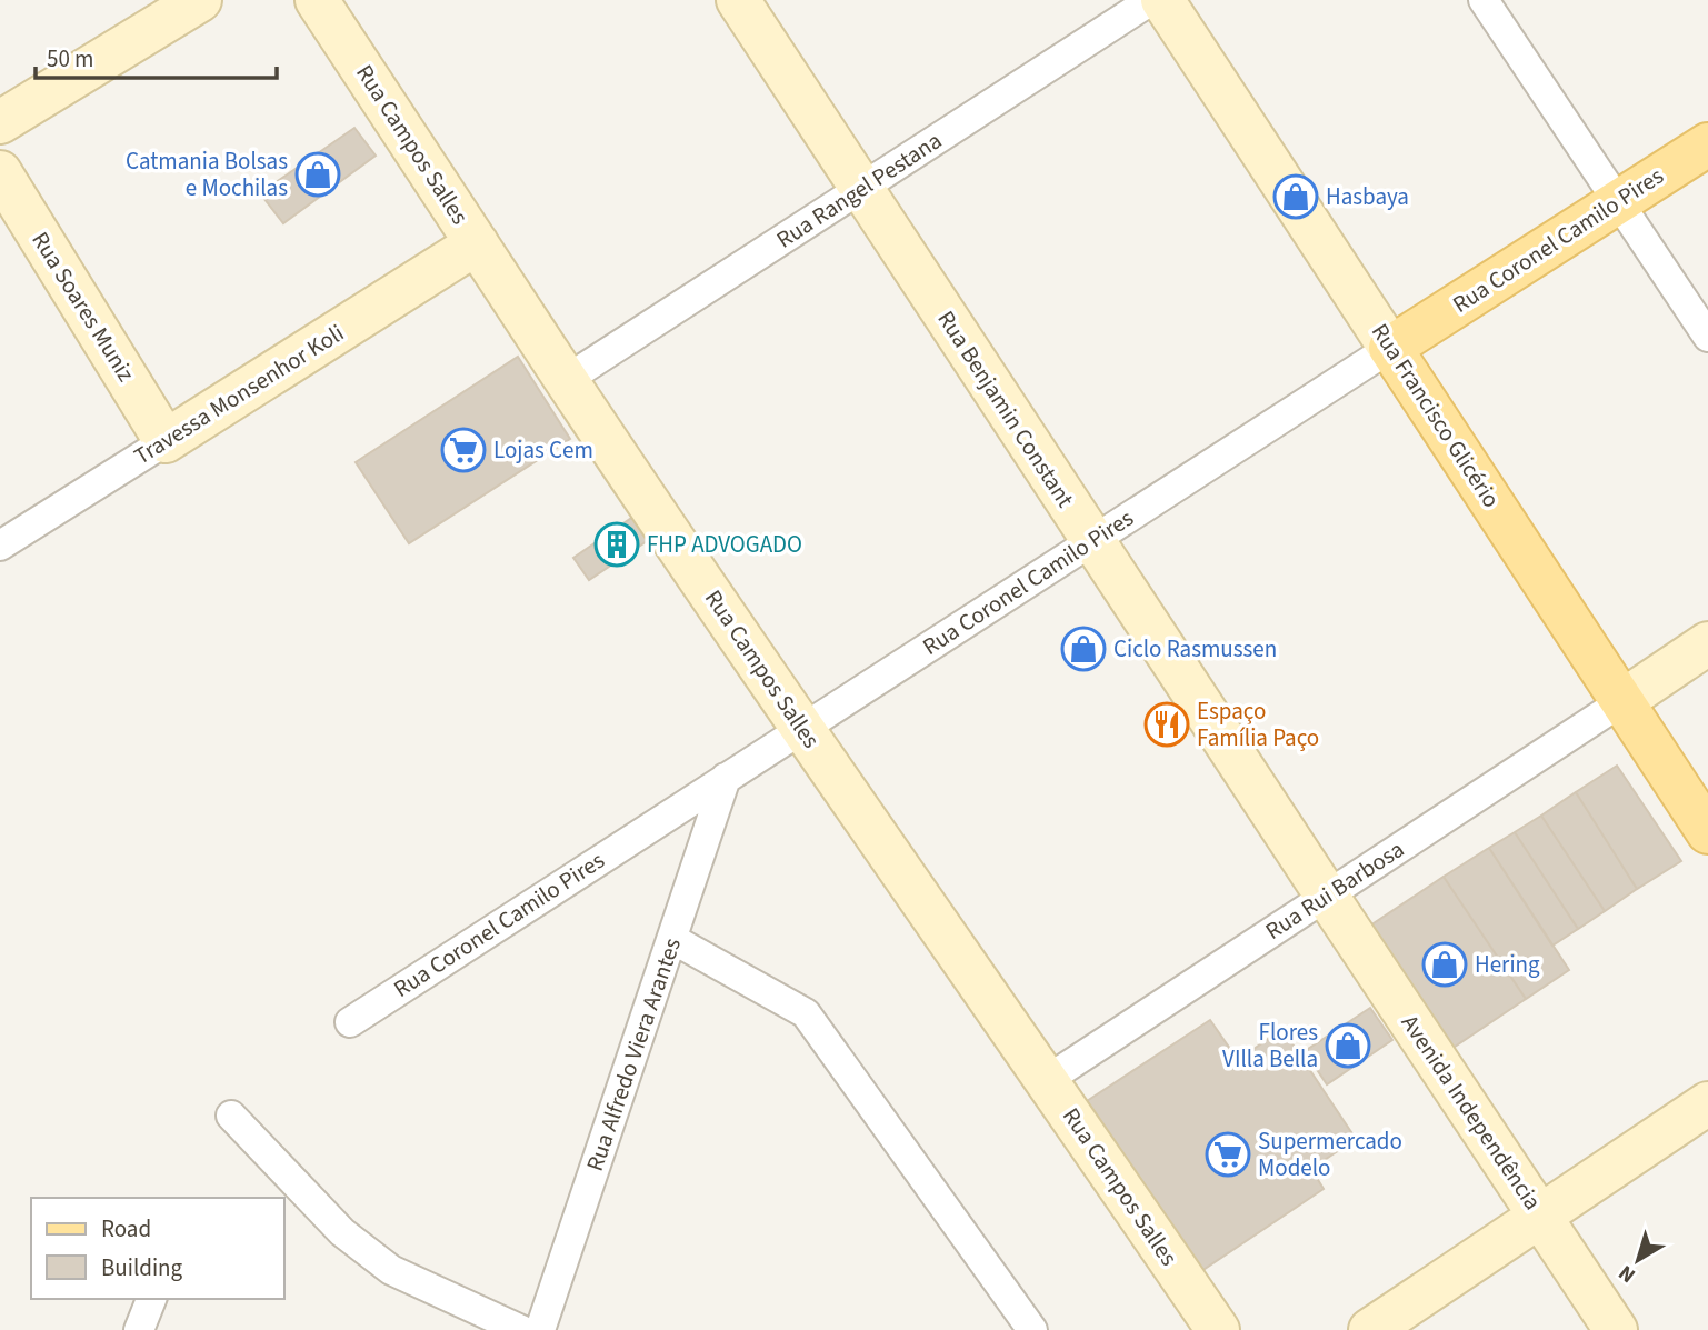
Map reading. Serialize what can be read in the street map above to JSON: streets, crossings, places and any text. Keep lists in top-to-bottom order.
{
  "streets": {
    "main road": [
      "Rua Campos Salles",
      "Rua Coronel Camilo Pires",
      "Rua Soares Muniz",
      "Travessa Monsenhor Koli",
      "Rua Benjamin Constant",
      "Rua Francisco Glicério",
      "Avenida Independência"
    ],
    "street": ["Rua Rangel Pestana", "Rua Rui Barbosa", "Rua Alfredo Viera Arantes"]
  },
  "crossings": [
    ["Rua Campos Salles", "Rua Rangel Pestana"],
    ["Rua Campos Salles", "Rua Coronel Camilo Pires"],
    ["Rua Campos Salles", "Travessa Monsenhor Koli"],
    ["Rua Campos Salles", "Rua Rui Barbosa"],
    ["Rua Rangel Pestana", "Rua Benjamin Constant"],
    ["Rua Coronel Camilo Pires", "Rua Benjamin Constant"],
    ["Rua Coronel Camilo Pires", "Rua Francisco Glicério"],
    ["Rua Coronel Camilo Pires", "Rua Alfredo Viera Arantes"],
    ["Rua Soares Muniz", "Travessa Monsenhor Koli"],
    ["Rua Benjamin Constant", "Rua Rui Barbosa"],
    ["Rua Benjamin Constant", "Avenida Independência"],
    ["Rua Francisco Glicério", "Rua Rui Barbosa"],
    ["Rua Rui Barbosa", "Avenida Independência"]
  ],
  "places": {
    "shop": [
      "Catmania Bolsas e Mochilas",
      "Hasbaya",
      "Ciclo Rasmussen",
      "Hering",
      "Flores VIlla Bella"
    ],
    "supermarket": ["Lojas Cem", "Supermercado Modelo"],
    "building": ["FHP ADVOGADO"],
    "restaurant": ["Espaço Família Paço"]
  },
  "legend": ["Road", "Building"],
  "scale_bar": "50 m",
  "north": "bottom left"
}
